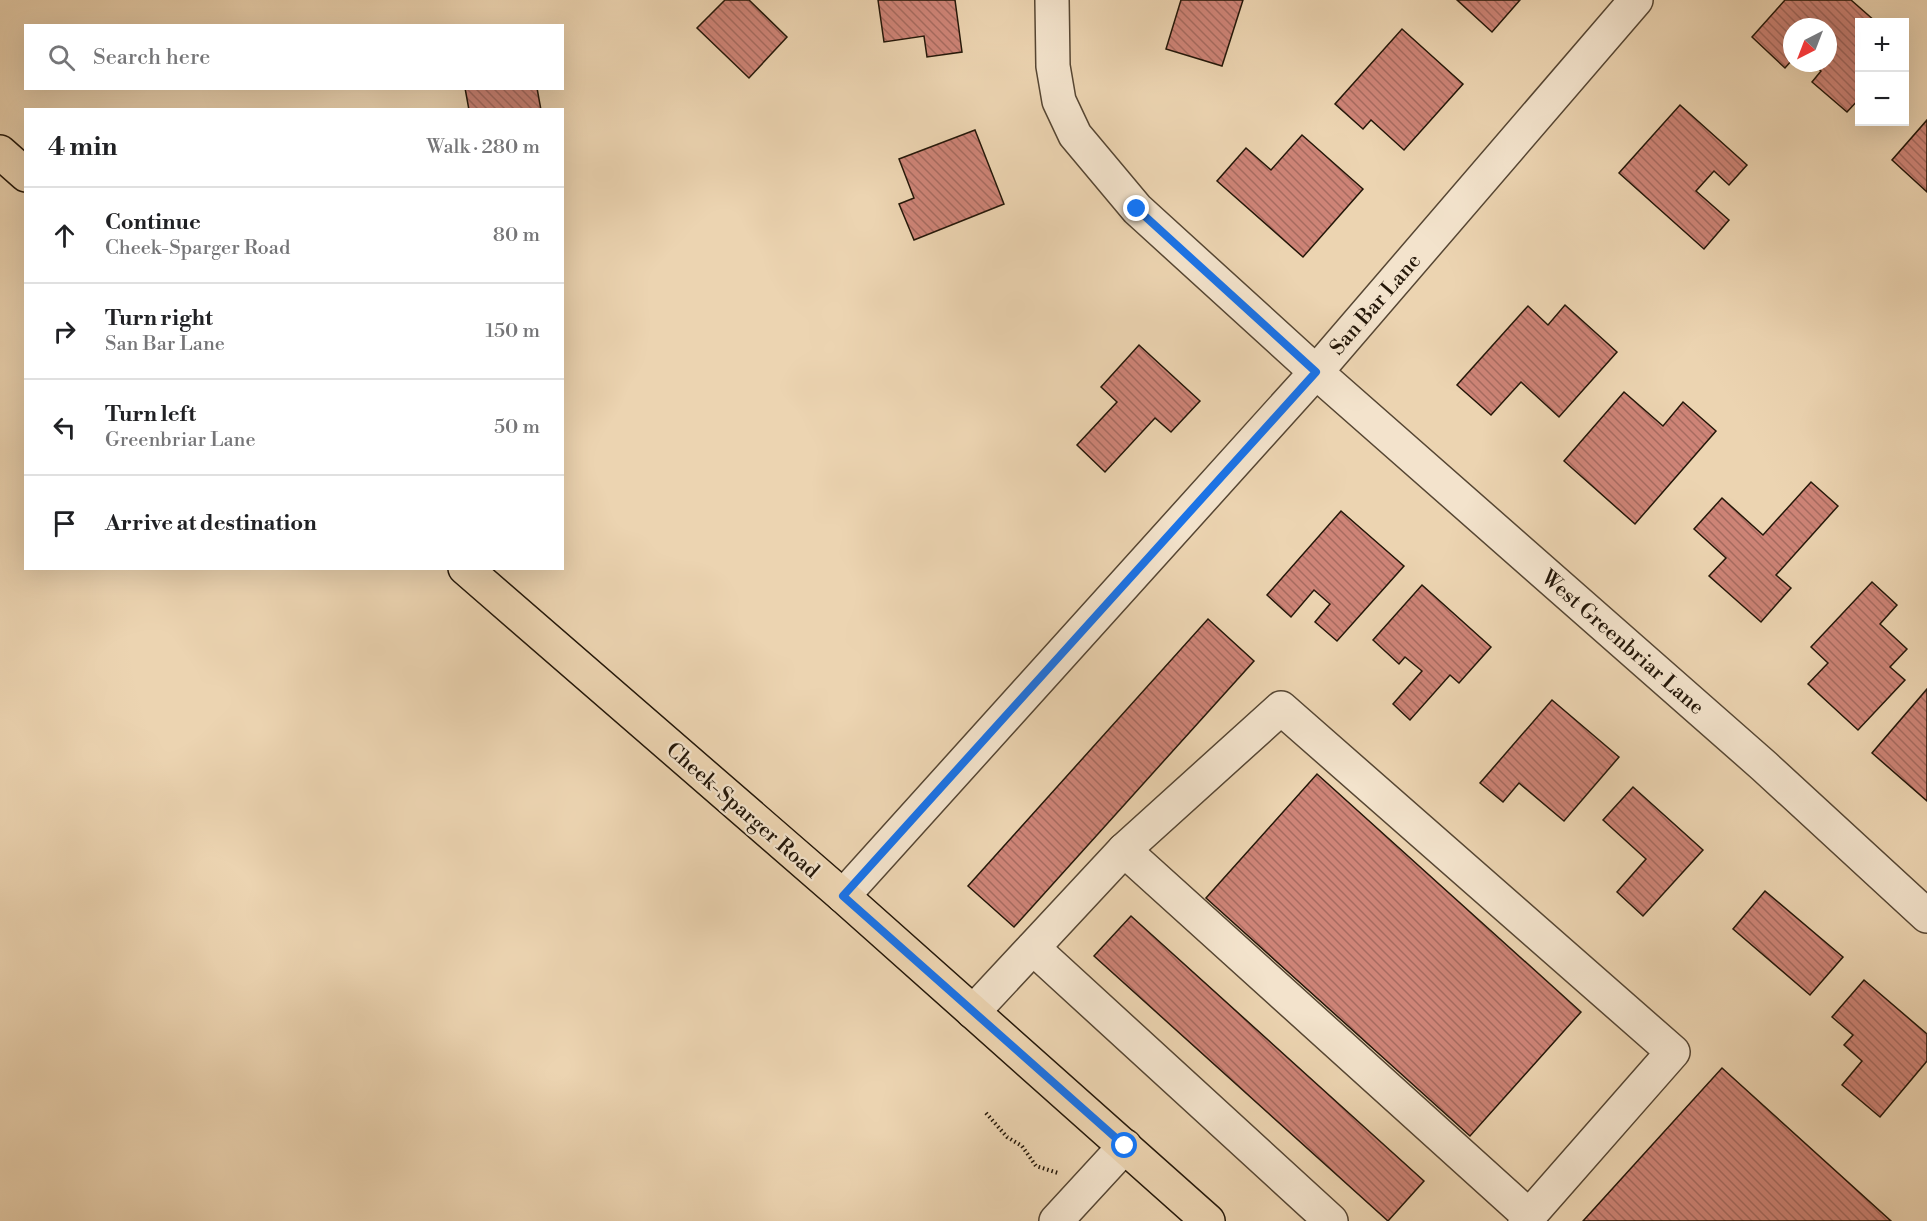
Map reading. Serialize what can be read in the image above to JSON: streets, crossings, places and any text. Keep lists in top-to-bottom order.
{
  "streets": {
    "main road": ["Cheek-Sparger Road"],
    "street": ["San Bar Lane", "West Greenbriar Lane"]
  },
  "crossings": [
    ["San Bar Lane", "West Greenbriar Lane"],
    ["San Bar Lane", "Cheek-Sparger Road"]
  ],
  "north": "bottom left",
  "page": {
    "map_buttons": ["+", "−"],
    "search": "Search here",
    "heading": ["4 min", "Walk · 280 m"],
    "list": [
      ["Continue", "Cheek-Sparger Road", "80 m"],
      ["Turn right", "San Bar Lane", "150 m"],
      ["Turn left", "Greenbriar Lane", "50 m"],
      "Arrive at destination"
    ]
  }
}
